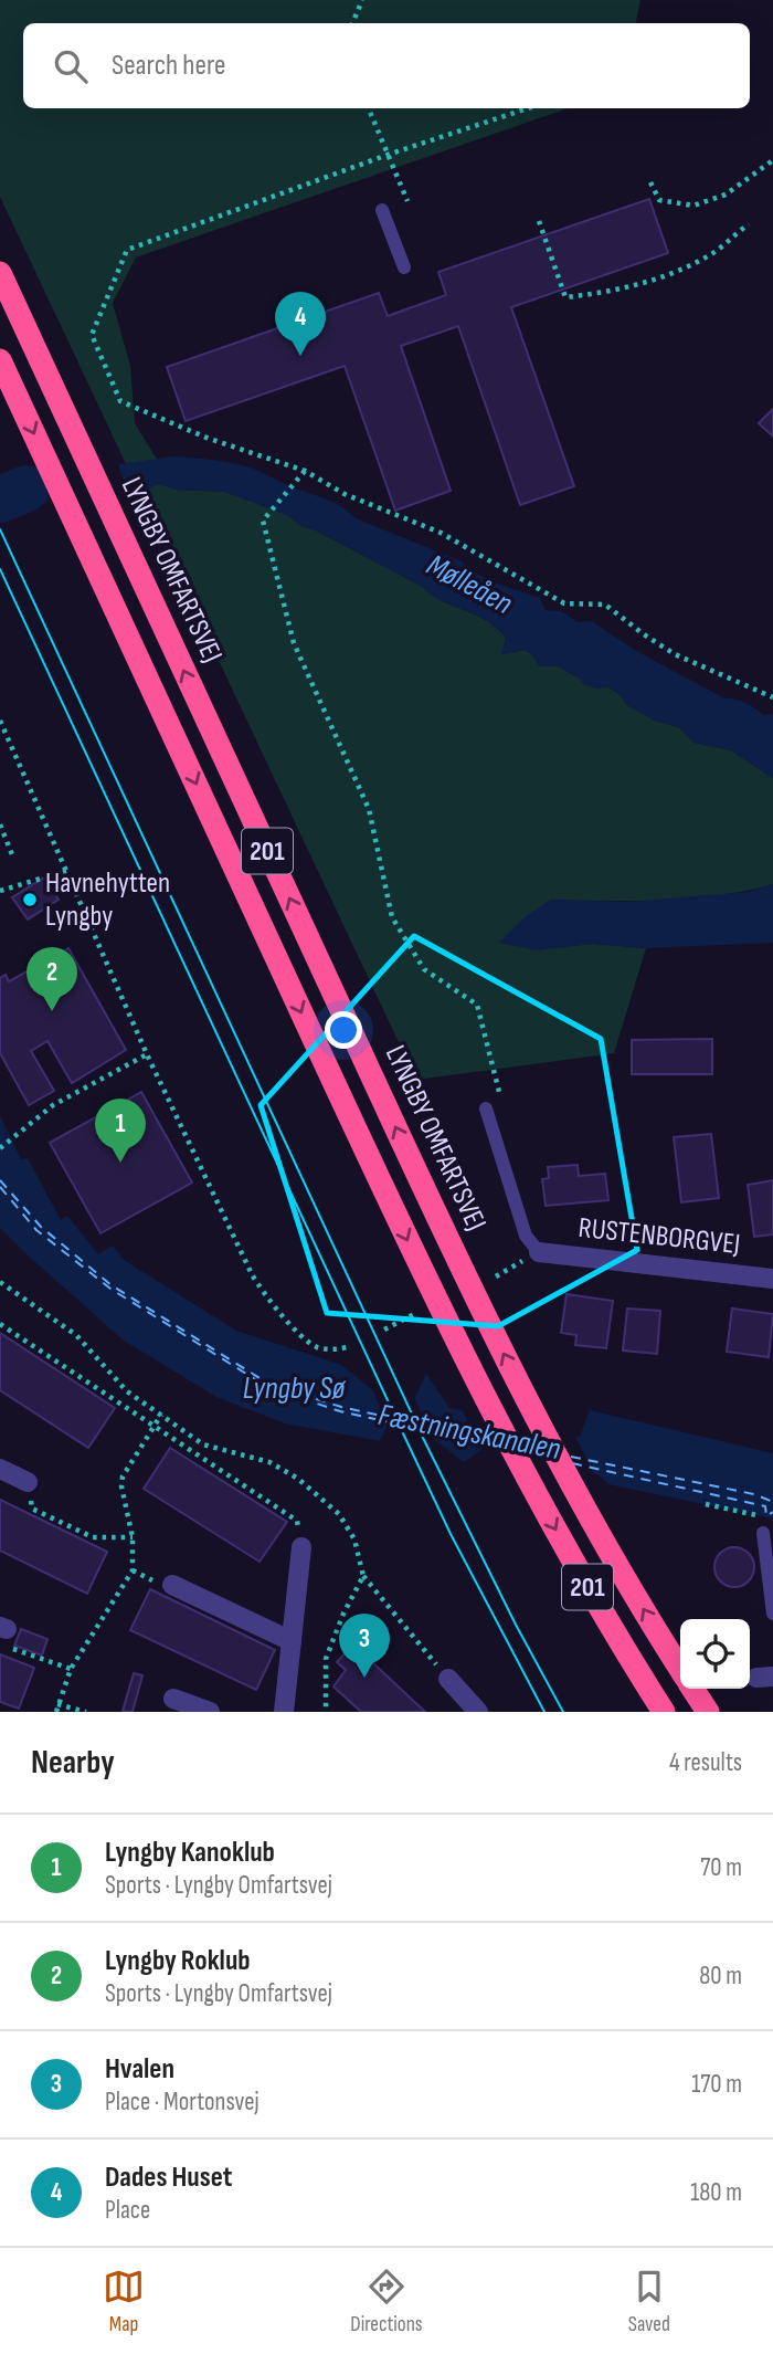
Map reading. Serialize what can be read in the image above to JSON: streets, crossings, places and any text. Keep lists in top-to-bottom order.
{
  "streets": {
    "highway": ["LYNGBY OMFARTSVEJ", "201"],
    "street": ["RUSTENBORGVEJ"]
  },
  "water": ["Mølleåen", "Lyngby Sø", "Fæstningskanalen"],
  "places": ["Havnehytten Lyngby"],
  "page": {
    "search": "Search here",
    "pins": [
      "4",
      "2",
      "1",
      "3"
    ],
    "heading": ["Nearby", "4 results"],
    "list": [
      {
        "mark": "1",
        "name": "Lyngby Kanoklub",
        "note": "Sports · Lyngby Omfartsvej",
        "value": "70 m"
      },
      {
        "mark": "2",
        "name": "Lyngby Roklub",
        "note": "Sports · Lyngby Omfartsvej",
        "value": "80 m"
      },
      {
        "mark": "3",
        "name": "Hvalen",
        "note": "Place · Mortonsvej",
        "value": "170 m"
      },
      {
        "mark": "4",
        "name": "Dades Huset",
        "note": "Place",
        "value": "180 m"
      }
    ],
    "nav": ["Map", "Directions", "Saved"]
  }
}
